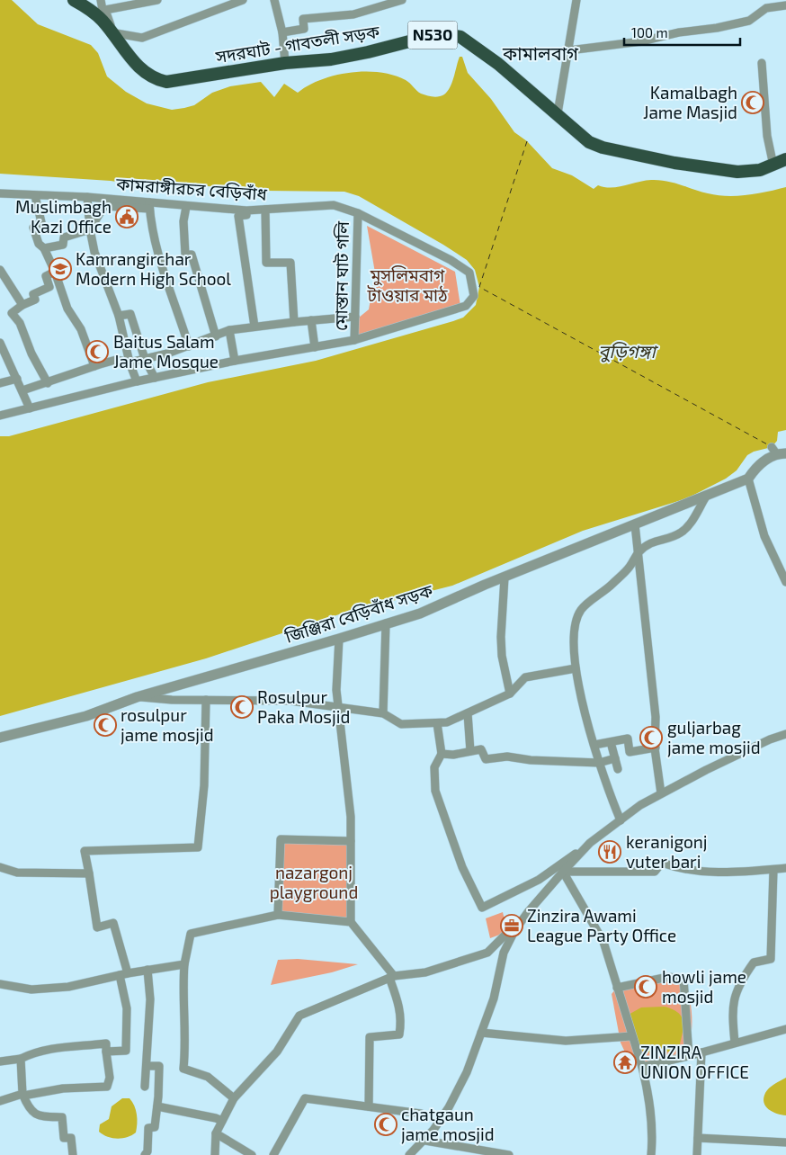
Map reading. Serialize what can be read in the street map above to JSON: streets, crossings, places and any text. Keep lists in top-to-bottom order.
{
  "streets": {
    "highway": ["N530", "সদরঘাট - গাবতলী সড়ক"],
    "street": ["কামরাঙ্গীরচর বেড়িবাঁধ", "মোস্তান ঘাট গলি", "জিঞ্জিরা বেড়িবাঁধ সড়ক"]
  },
  "crossings": [
    ["কামরাঙ্গীরচর বেড়িবাঁধ", "মোস্তান ঘাট গলি"]
  ],
  "districts": ["কামালবাগ"],
  "water": ["বুড়িগঙ্গা"],
  "parks": ["মুসলিমবাগ টাওয়ার মাঠ", "nazargonj playground"],
  "places": {
    "mosque": [
      "Kamalbagh Jame Masjid",
      "Baitus Salam Jame Mosque",
      "Rosulpur Paka Mosjid",
      "rosulpur jame mosjid",
      "guljarbag jame mosjid",
      "howli jame mosjid",
      "chatgaun jame mosjid"
    ],
    "public building": ["Muslimbagh Kazi Office"],
    "school or university": ["Kamrangirchar Modern High School"],
    "restaurant": ["keranigonj vuter bari"],
    "office": ["Zinzira Awami League Party Office"],
    "temple": ["ZINZIRA UNION OFFICE"]
  },
  "scale_bar": "100 m"
}
